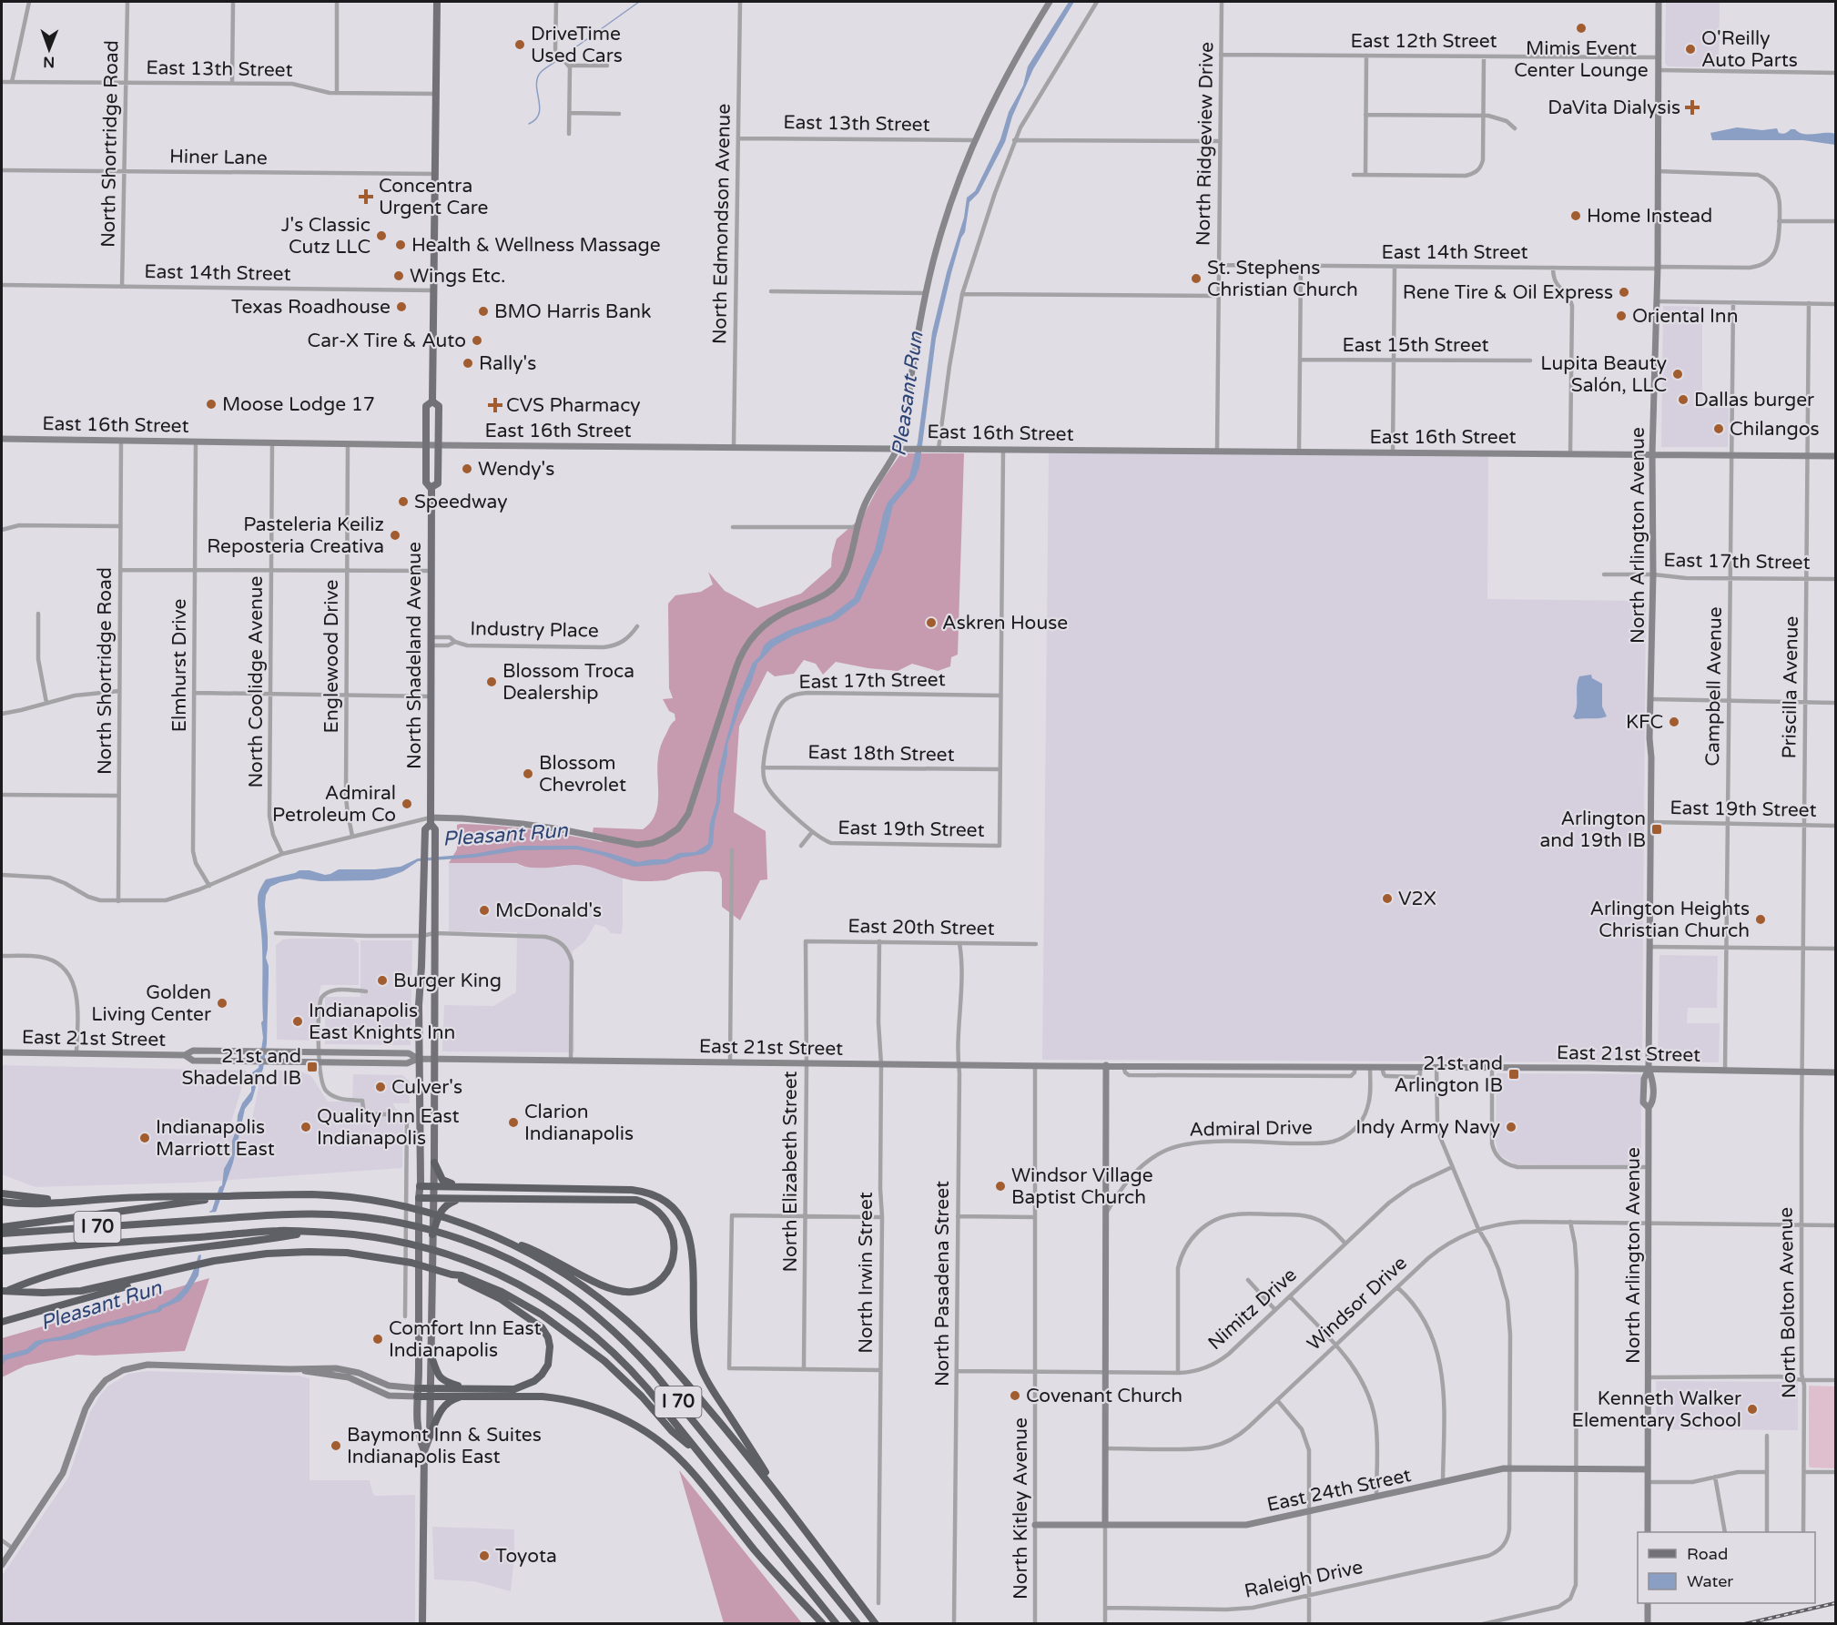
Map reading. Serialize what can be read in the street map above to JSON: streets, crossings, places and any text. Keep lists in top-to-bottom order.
{
  "streets": {
    "highway": ["I 70"],
    "main road": ["North Shadeland Avenue"],
    "street": [
      "East 12th Street",
      "East 13th Street",
      "North Shortridge Road",
      "North Ridgeview Drive",
      "Hiner Lane",
      "North Edmondson Avenue",
      "East 14th Street",
      "East 15th Street",
      "East 16th Street",
      "North Arlington Avenue",
      "East 17th Street",
      "Industry Place",
      "Englewood Drive",
      "Elmhurst Drive",
      "North Coolidge Avenue",
      "Campbell Avenue",
      "Priscilla Avenue",
      "East 18th Street",
      "East 19th Street",
      "East 20th Street",
      "East 21st Street",
      "Admiral Drive",
      "North Elizabeth Street",
      "North Irwin Street",
      "North Pasadena Street",
      "North Bolton Avenue",
      "Windsor Drive",
      "Nimitz Drive",
      "East 24th Street",
      "North Kitley Avenue",
      "Raleigh Drive"
    ]
  },
  "crossings": [
    ["East 12th Street", "North Ridgeview Drive"],
    ["East 12th Street", "North Arlington Avenue"],
    ["East 13th Street", "North Shortridge Road"],
    ["East 13th Street", "North Edmondson Avenue"],
    ["East 13th Street", "North Shadeland Avenue"],
    ["North Shortridge Road", "Hiner Lane"],
    ["North Shortridge Road", "East 14th Street"],
    ["North Shortridge Road", "East 16th Street"],
    ["North Ridgeview Drive", "East 14th Street"],
    ["North Ridgeview Drive", "East 16th Street"],
    ["Hiner Lane", "North Shadeland Avenue"],
    ["North Edmondson Avenue", "East 16th Street"],
    ["East 14th Street", "North Arlington Avenue"],
    ["East 14th Street", "North Shadeland Avenue"],
    ["East 16th Street", "North Arlington Avenue"],
    ["East 16th Street", "North Shadeland Avenue"],
    ["East 16th Street", "Englewood Drive"],
    ["East 16th Street", "Elmhurst Drive"],
    ["East 16th Street", "North Coolidge Avenue"],
    ["East 16th Street", "Campbell Avenue"],
    ["East 16th Street", "Priscilla Avenue"],
    ["North Arlington Avenue", "East 17th Street"],
    ["North Arlington Avenue", "East 19th Street"],
    ["North Arlington Avenue", "East 21st Street"],
    ["North Arlington Avenue", "Windsor Drive"],
    ["North Arlington Avenue", "East 24th Street"],
    ["East 17th Street", "Campbell Avenue"],
    ["East 17th Street", "Priscilla Avenue"],
    ["East 17th Street", "East 18th Street"],
    ["East 17th Street", "East 19th Street"],
    ["Industry Place", "North Shadeland Avenue"],
    ["North Shadeland Avenue", "East 21st Street"],
    ["Campbell Avenue", "East 19th Street"],
    ["Campbell Avenue", "East 21st Street"],
    ["Priscilla Avenue", "East 19th Street"],
    ["Priscilla Avenue", "East 21st Street"],
    ["Priscilla Avenue", "North Bolton Avenue"],
    ["East 18th Street", "East 19th Street"],
    ["East 20th Street", "North Elizabeth Street"],
    ["East 20th Street", "North Irwin Street"],
    ["East 20th Street", "North Pasadena Street"],
    ["East 21st Street", "Admiral Drive"],
    ["East 21st Street", "North Elizabeth Street"],
    ["East 21st Street", "North Irwin Street"],
    ["East 21st Street", "North Pasadena Street"],
    ["East 21st Street", "North Bolton Avenue"],
    ["East 21st Street", "North Kitley Avenue"],
    ["North Pasadena Street", "Nimitz Drive"],
    ["North Bolton Avenue", "Windsor Drive"],
    ["Nimitz Drive", "North Kitley Avenue"],
    ["East 24th Street", "North Kitley Avenue"],
    ["East 24th Street", "Raleigh Drive"]
  ],
  "water": ["Pleasant Run"],
  "places": {
    "other": [
      "Mimis Event Center Lounge",
      "DriveTime Used Cars",
      "O'Reilly Auto Parts",
      "Home Instead",
      "J's Classic Cutz LLC",
      "Health & Wellness Massage",
      "Wings Etc.",
      "St. Stephens Christian Church",
      "Rene Tire & Oil Express",
      "Texas Roadhouse",
      "BMO Harris Bank",
      "Oriental Inn",
      "Car-X Tire & Auto",
      "Rally's",
      "Lupita Beauty Salón, LLC",
      "Dallas burger",
      "Moose Lodge 17",
      "Chilangos",
      "Wendy's",
      "Speedway",
      "Pasteleria Keiliz Reposteria Creativa",
      "Askren House",
      "Blossom Troca Dealership",
      "KFC",
      "Blossom Chevrolet",
      "Admiral Petroleum Co",
      "V2X",
      "McDonald's",
      "Arlington Heights Christian Church",
      "Burger King",
      "Golden Living Center",
      "Indianapolis East Knights Inn",
      "Culver's",
      "Clarion Indianapolis",
      "Quality Inn East Indianapolis",
      "Indy Army Navy",
      "Indianapolis Marriott East",
      "Windsor Village Baptist Church",
      "Comfort Inn East Indianapolis",
      "Covenant Church",
      "Kenneth Walker Elementary School",
      "Baymont Inn & Suites Indianapolis East",
      "Toyota"
    ],
    "health": ["DaVita Dialysis", "Concentra Urgent Care", "CVS Pharmacy"],
    "transit": ["Arlington and 19th IB", "21st and Shadeland IB", "21st and Arlington IB"]
  },
  "legend": ["Road", "Water"],
  "north": "bottom"
}
